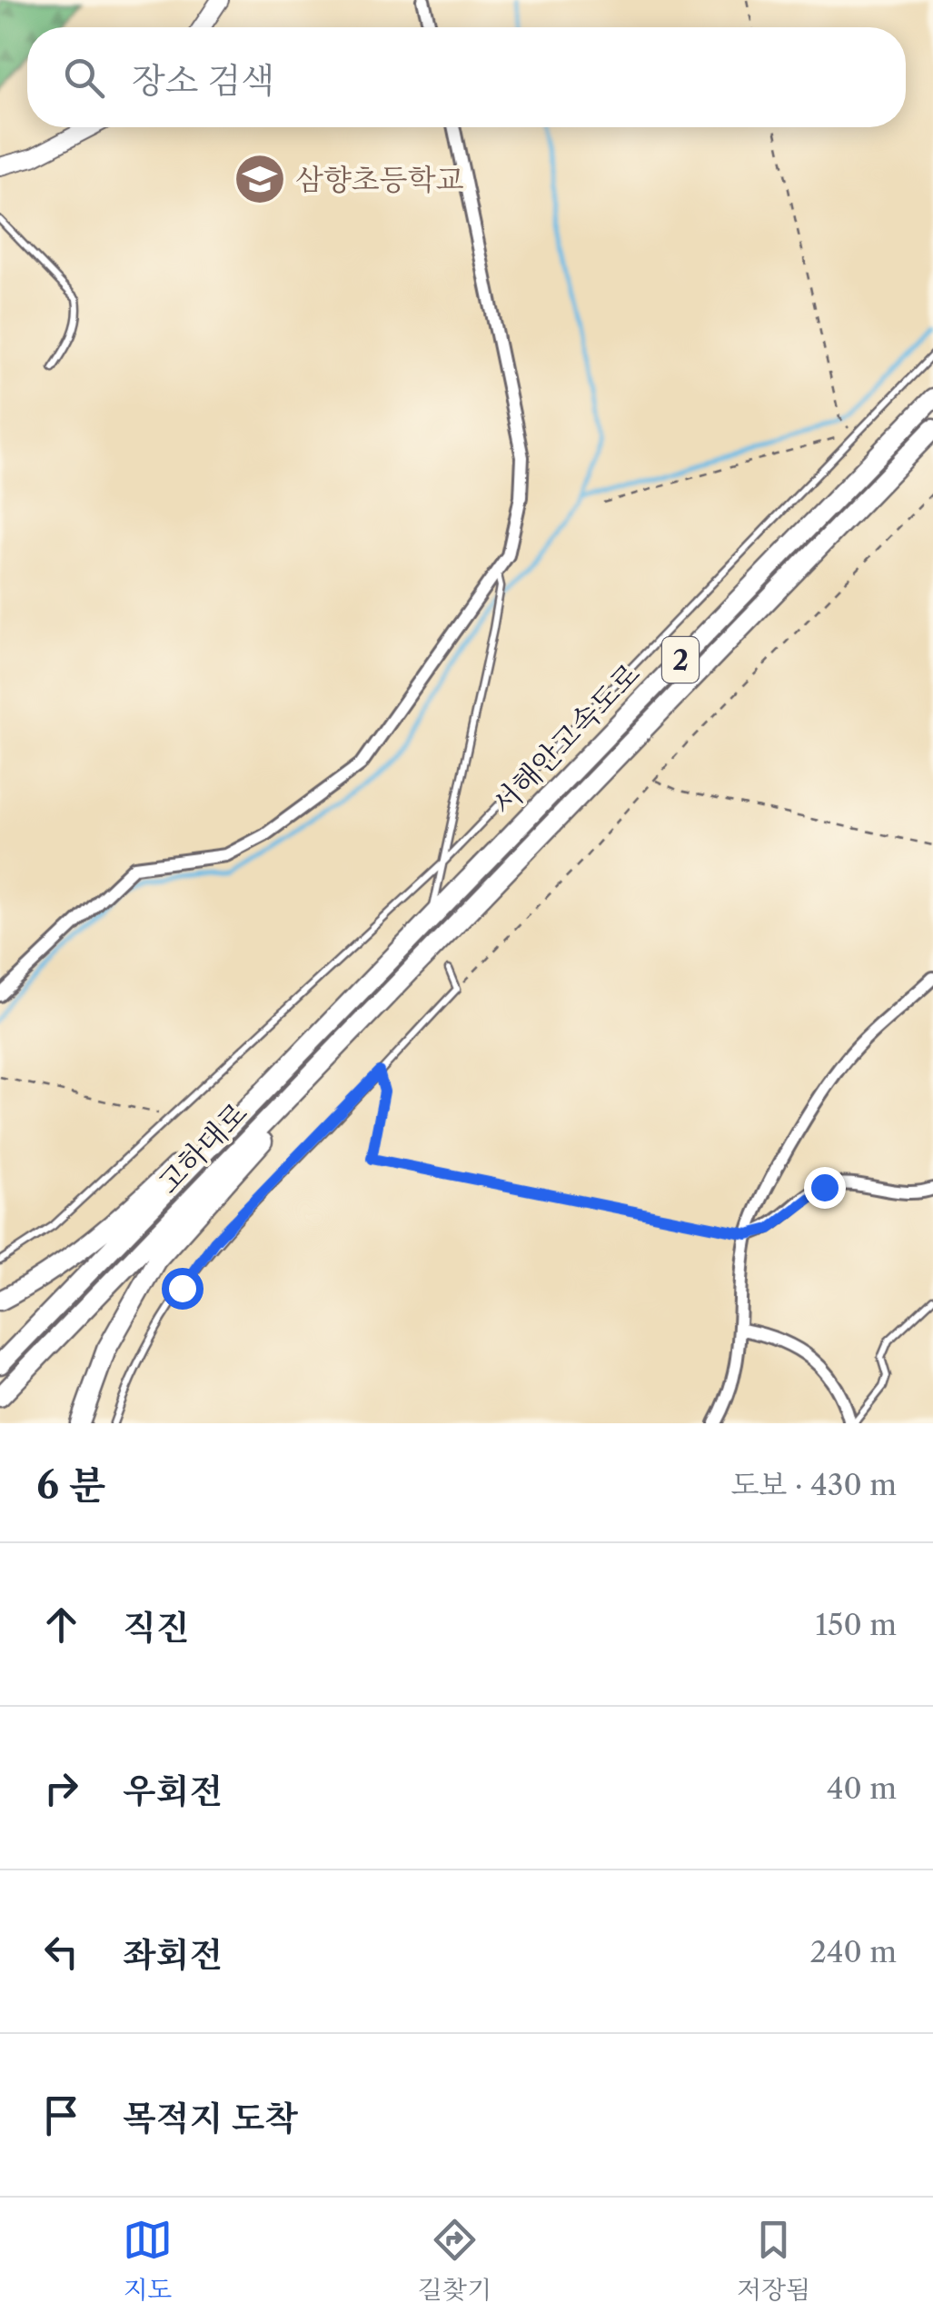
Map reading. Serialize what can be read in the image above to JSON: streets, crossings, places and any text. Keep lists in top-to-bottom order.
{
  "streets": {
    "highway": ["2", "서해안고속도로", "고하대로"]
  },
  "crossings": [
    ["서해안고속도로", "고하대로"]
  ],
  "places": {
    "school or university": ["삼향초등학교"]
  },
  "page": {
    "search": "장소 검색",
    "heading": ["6 분", "도보 · 430 m"],
    "list": [
      ["직진", "150 m"],
      ["우회전", "40 m"],
      ["좌회전", "240 m"],
      "목적지 도착"
    ],
    "nav": ["지도", "길찾기", "저장됨"]
  }
}
